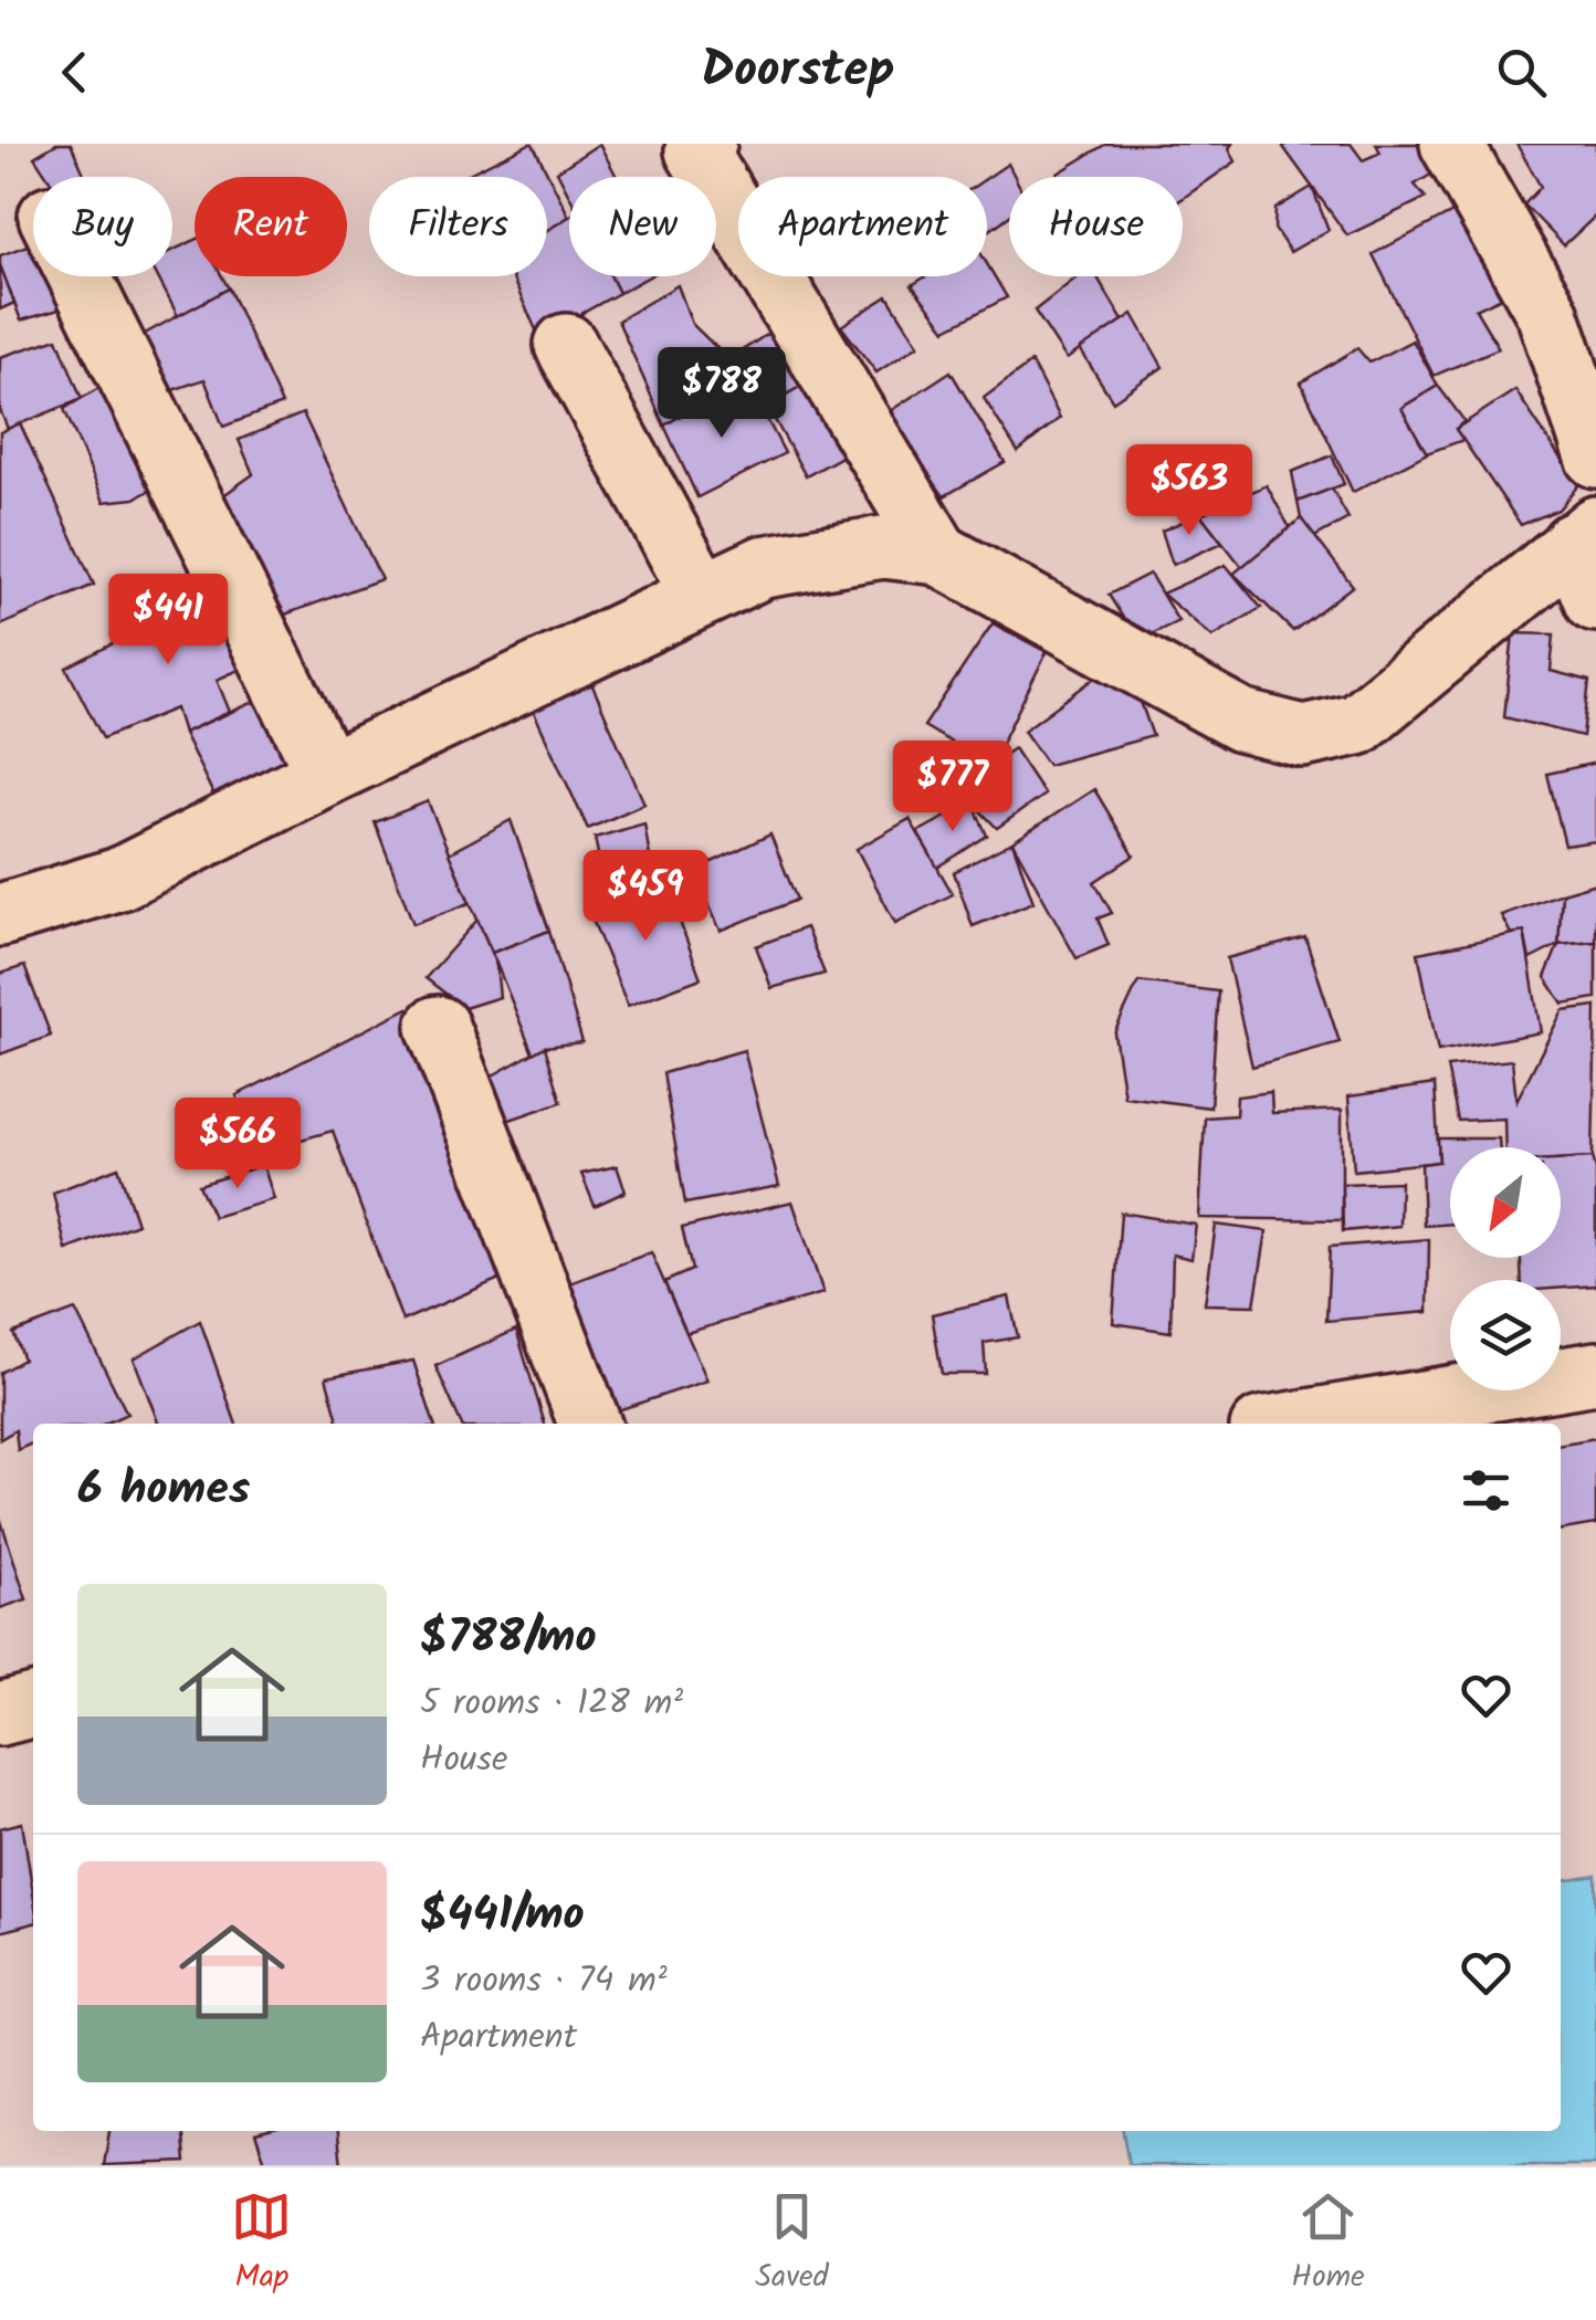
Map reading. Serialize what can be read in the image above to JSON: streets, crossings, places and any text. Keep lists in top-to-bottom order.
{
  "north": "bottom left",
  "page": {
    "header": "Doorstep",
    "chip": [
      "Buy",
      "Rent",
      "Filters",
      "New",
      "Apartment",
      "House"
    ],
    "price": [
      "$788",
      "$563",
      "$441",
      "$777",
      "$459",
      "$566"
    ],
    "heading": "6 homes",
    "list": [
      {
        "name": "$788/mo",
        "note": "5 rooms · 128 m² · House"
      },
      {
        "name": "$441/mo",
        "note": "3 rooms · 74 m² · Apartment"
      }
    ],
    "tabs": ["Map", "Saved", "Home"]
  }
}
